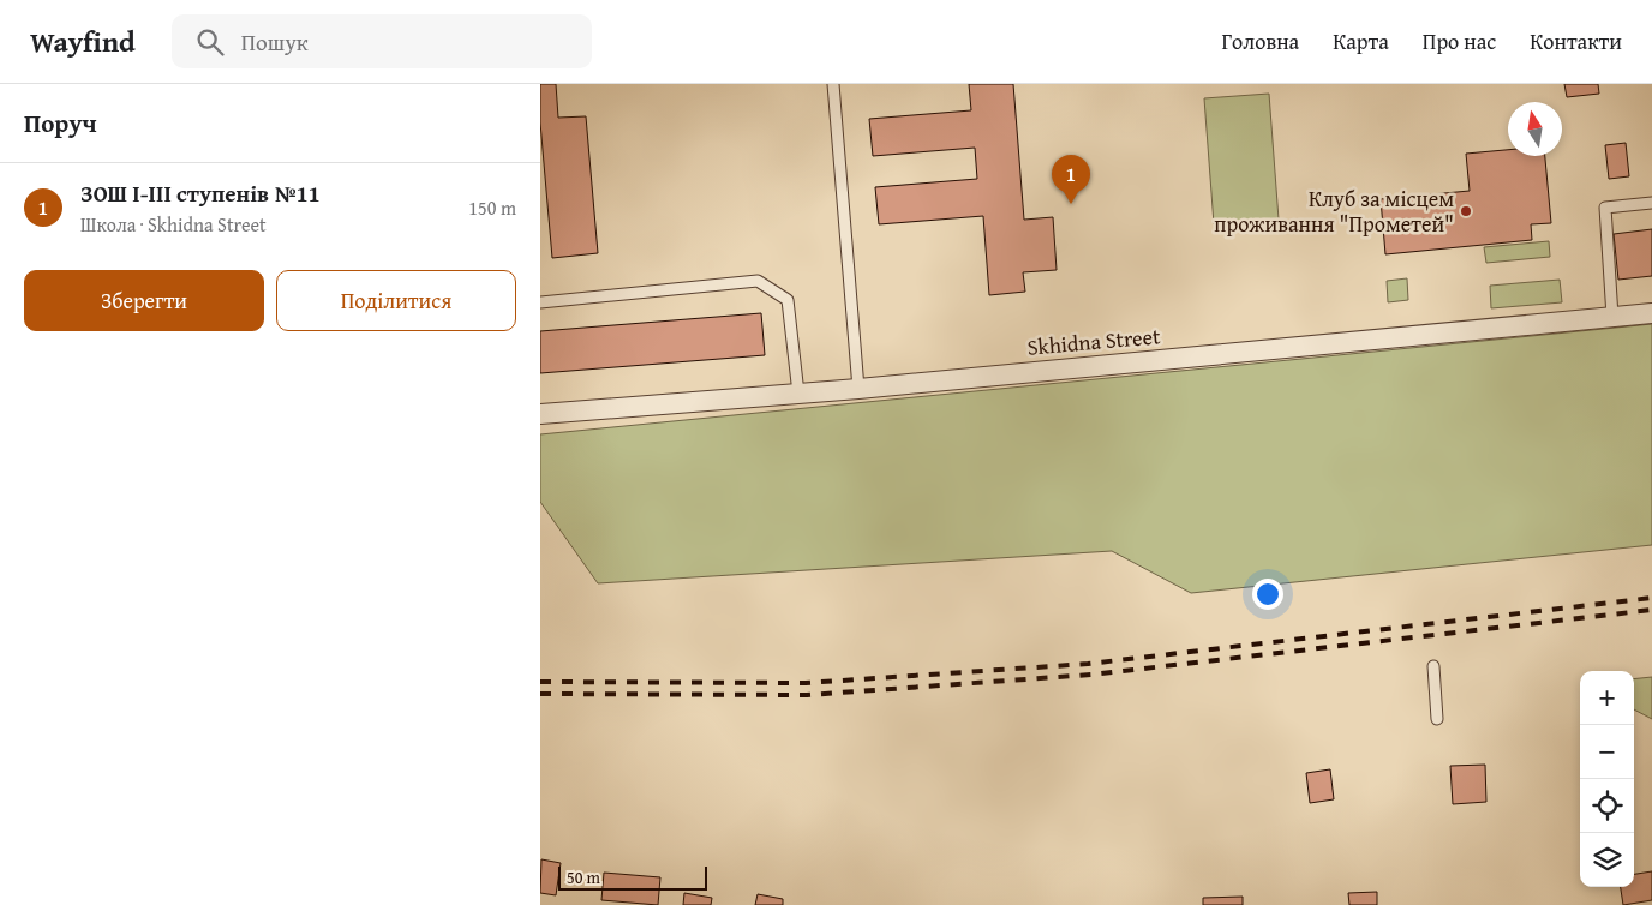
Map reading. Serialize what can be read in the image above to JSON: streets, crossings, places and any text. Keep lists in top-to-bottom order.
{
  "streets": {
    "street": ["Skhidna Street"]
  },
  "places": ["Клуб за місцем проживання \"Прометей\""],
  "scale_bar": "50 m",
  "north": "top",
  "page": {
    "header": "Wayfind",
    "search": "Пошук",
    "nav": [
      "Головна",
      "Карта",
      "Про нас",
      "Контакти"
    ],
    "heading": "Поруч",
    "pins": "1",
    "list": [
      {
        "mark": "1",
        "name": "ЗОШ І-ІІІ ступенів №11",
        "note": "Школа · Skhidna Street",
        "value": "150 m"
      }
    ],
    "buttons": ["Зберегти", "Поділитися"],
    "map_buttons": ["+", "−"],
    "scale": "50 m"
  }
}
